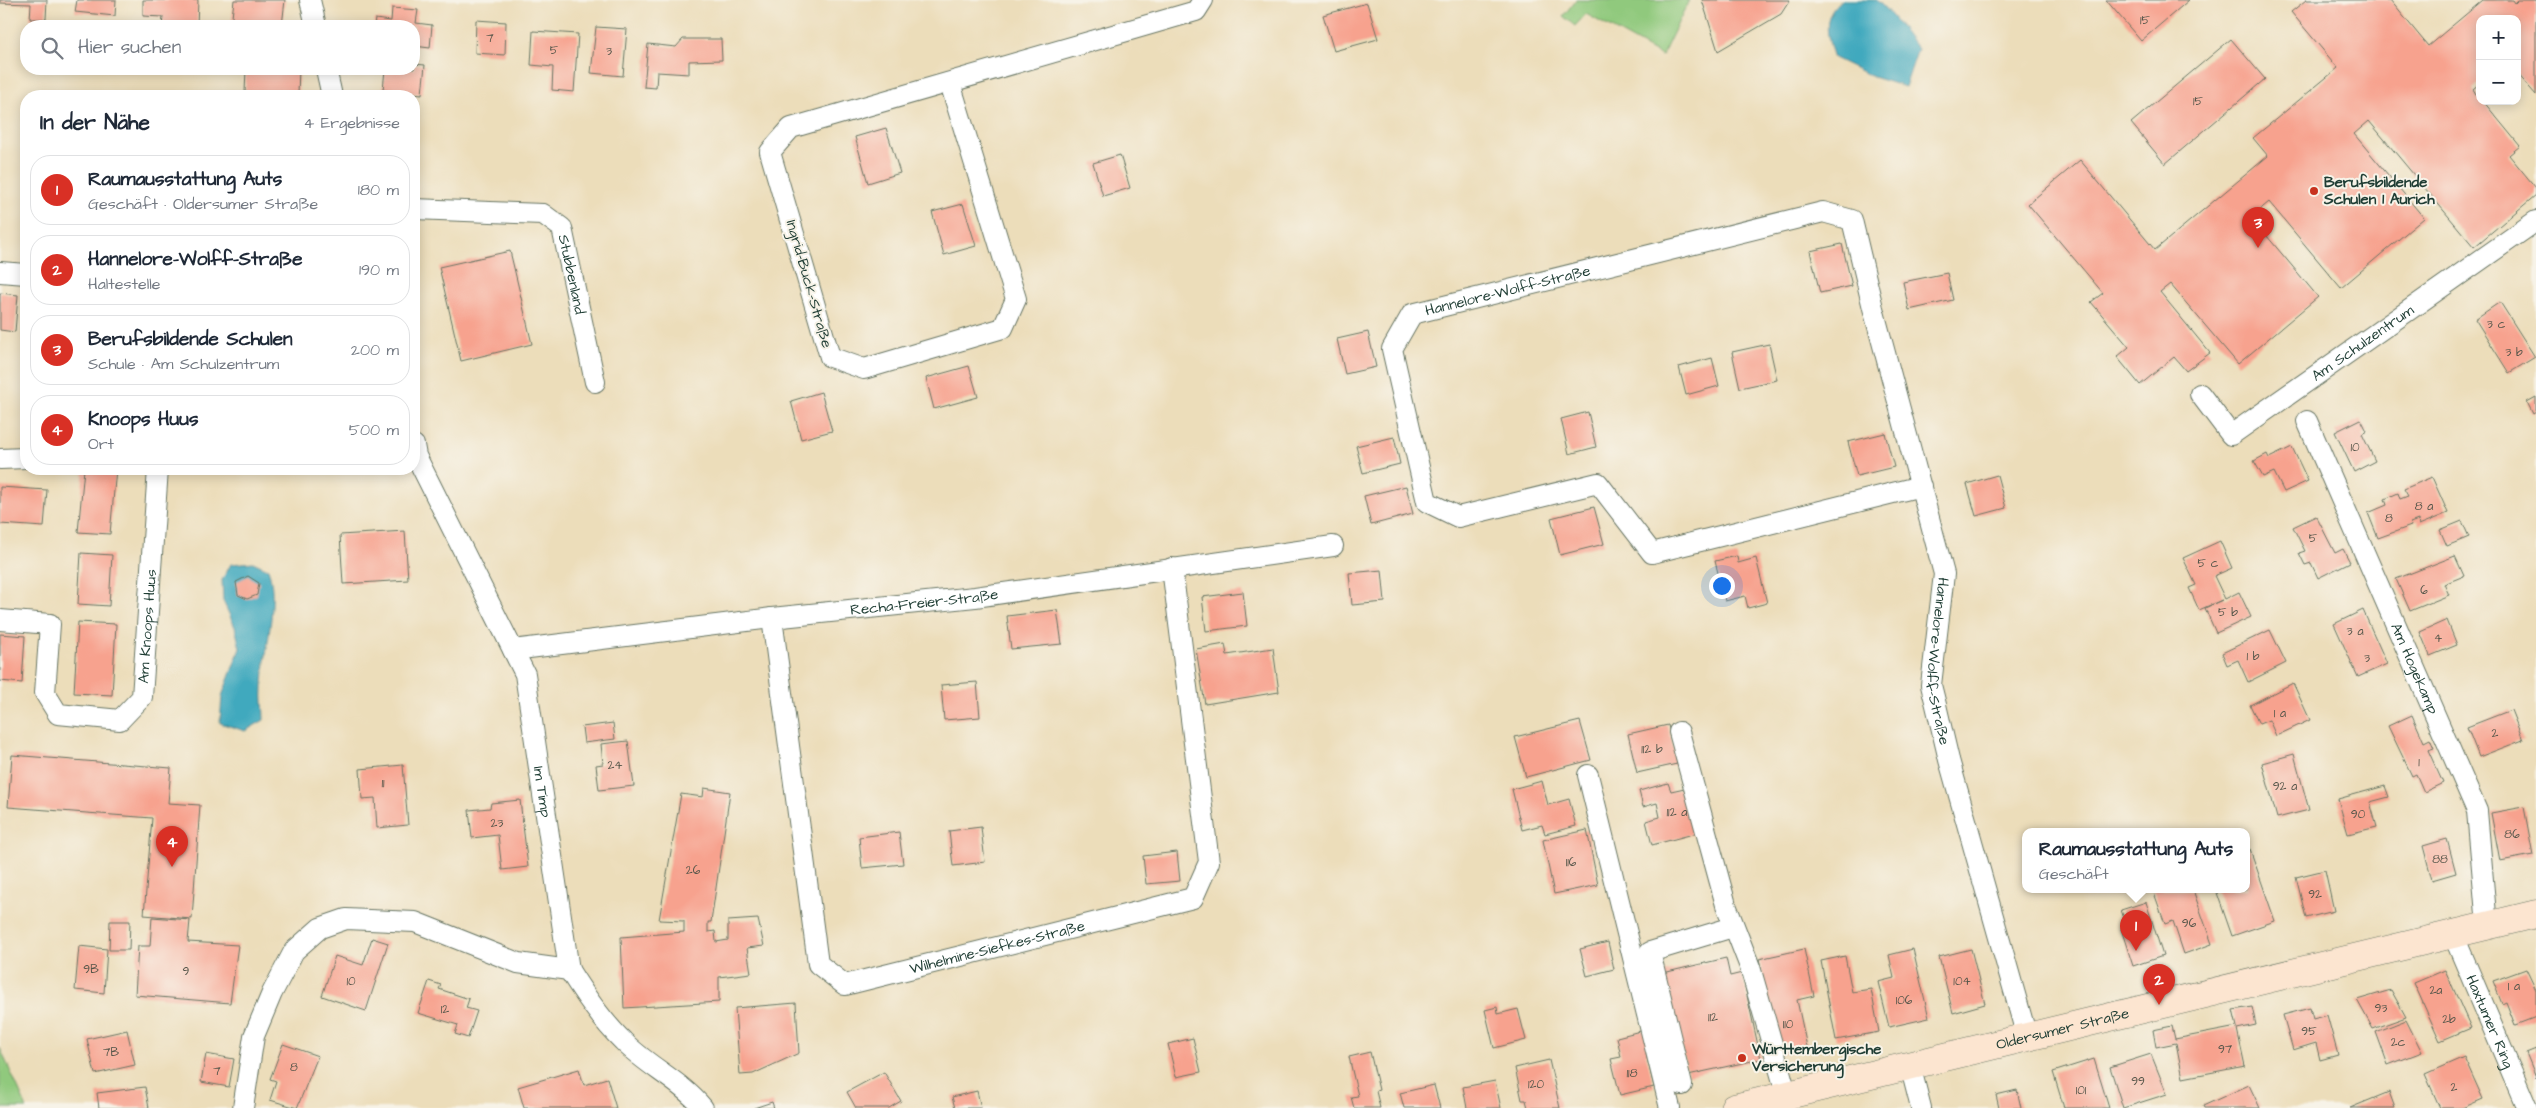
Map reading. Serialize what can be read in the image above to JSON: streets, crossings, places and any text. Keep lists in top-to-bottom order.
{
  "streets": {
    "main road": ["Oldersumer Straße"],
    "street": [
      "Stubbenland",
      "Ingrid-Buck-Straße",
      "Hannelore-Wolff-Straße",
      "Am Schulzentrum",
      "Recha-Freier-Straße",
      "Am Knoops Huus",
      "Am Hogekamp",
      "Im Timp",
      "Wilhelmine-Siefkes-Straße",
      "Haxtumer Ring"
    ]
  },
  "crossings": [
    ["Hannelore-Wolff-Straße", "Oldersumer Straße"],
    ["Recha-Freier-Straße", "Im Timp"],
    ["Recha-Freier-Straße", "Wilhelmine-Siefkes-Straße"],
    ["Am Hogekamp", "Oldersumer Straße"],
    ["Haxtumer Ring", "Oldersumer Straße"]
  ],
  "places": ["Berufsbildende Schulen 1 Aurich", "Württembergische Versicherung"],
  "house_numbers": [
    "15",
    "7",
    "5",
    "3",
    "15",
    "3 c",
    "3 b",
    "10",
    "8 a",
    "8",
    "5",
    "5 c",
    "6",
    "5 b",
    "3 a",
    "4",
    "1 b",
    "3",
    "1 a",
    "2",
    "112 b",
    "1",
    "24",
    "11",
    "92 a",
    "112 a",
    "90",
    "23",
    "86",
    "88",
    "116",
    "26",
    "92",
    "96",
    "9B",
    "9",
    "10",
    "104",
    "1 a",
    "2a",
    "106",
    "93",
    "12",
    "112",
    "2b",
    "110",
    "95",
    "2c",
    "97",
    "7B",
    "8",
    "7",
    "118",
    "99",
    "120",
    "2",
    "101"
  ],
  "page": {
    "map_buttons": ["+", "−"],
    "search": "Hier suchen",
    "heading": ["In der Nähe", "4 Ergebnisse"],
    "list": [
      {
        "mark": "1",
        "name": "Raumausstattung Auts",
        "note": "Geschäft · Oldersumer Straße",
        "value": "180 m"
      },
      {
        "mark": "2",
        "name": "Hannelore-Wolff-Straße",
        "note": "Haltestelle",
        "value": "190 m"
      },
      {
        "mark": "3",
        "name": "Berufsbildende Schulen",
        "note": "Schule · Am Schulzentrum",
        "value": "200 m"
      },
      {
        "mark": "4",
        "name": "Knoops Huus",
        "note": "Ort",
        "value": "500 m"
      }
    ],
    "pins": [
      "3",
      "4",
      "1",
      "2"
    ],
    "popup": ["Raumausstattung Auts", "Geschäft"]
  }
}
